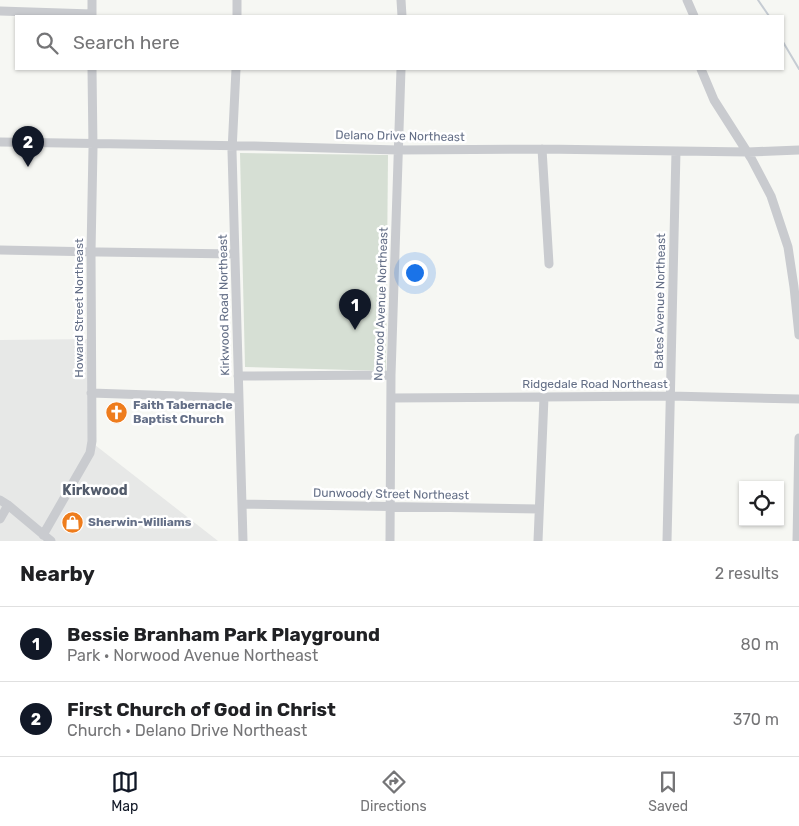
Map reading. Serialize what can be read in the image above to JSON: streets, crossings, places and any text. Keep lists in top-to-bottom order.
{
  "streets": {
    "street": [
      "Delano Drive Northeast",
      "Bates Avenue Northeast",
      "Norwood Avenue Northeast",
      "Kirkwood Road Northeast",
      "Howard Street Northeast",
      "Ridgedale Road Northeast",
      "Dunwoody Street Northeast"
    ]
  },
  "crossings": [
    ["Delano Drive Northeast", "Bates Avenue Northeast"],
    ["Delano Drive Northeast", "Norwood Avenue Northeast"],
    ["Delano Drive Northeast", "Kirkwood Road Northeast"],
    ["Delano Drive Northeast", "Howard Street Northeast"],
    ["Bates Avenue Northeast", "Ridgedale Road Northeast"],
    ["Norwood Avenue Northeast", "Ridgedale Road Northeast"],
    ["Norwood Avenue Northeast", "Dunwoody Street Northeast"],
    ["Kirkwood Road Northeast", "Dunwoody Street Northeast"]
  ],
  "districts": ["Kirkwood"],
  "places": {
    "church": ["Faith Tabernacle Baptist Church"],
    "shop": ["Sherwin-Williams"]
  },
  "page": {
    "search": "Search here",
    "pins": ["2", "1"],
    "heading": ["Nearby", "2 results"],
    "list": [
      {
        "mark": "1",
        "name": "Bessie Branham Park Playground",
        "note": "Park · Norwood Avenue Northeast",
        "value": "80 m"
      },
      {
        "mark": "2",
        "name": "First Church of God in Christ",
        "note": "Church · Delano Drive Northeast",
        "value": "370 m"
      }
    ],
    "nav": ["Map", "Directions", "Saved"]
  }
}
